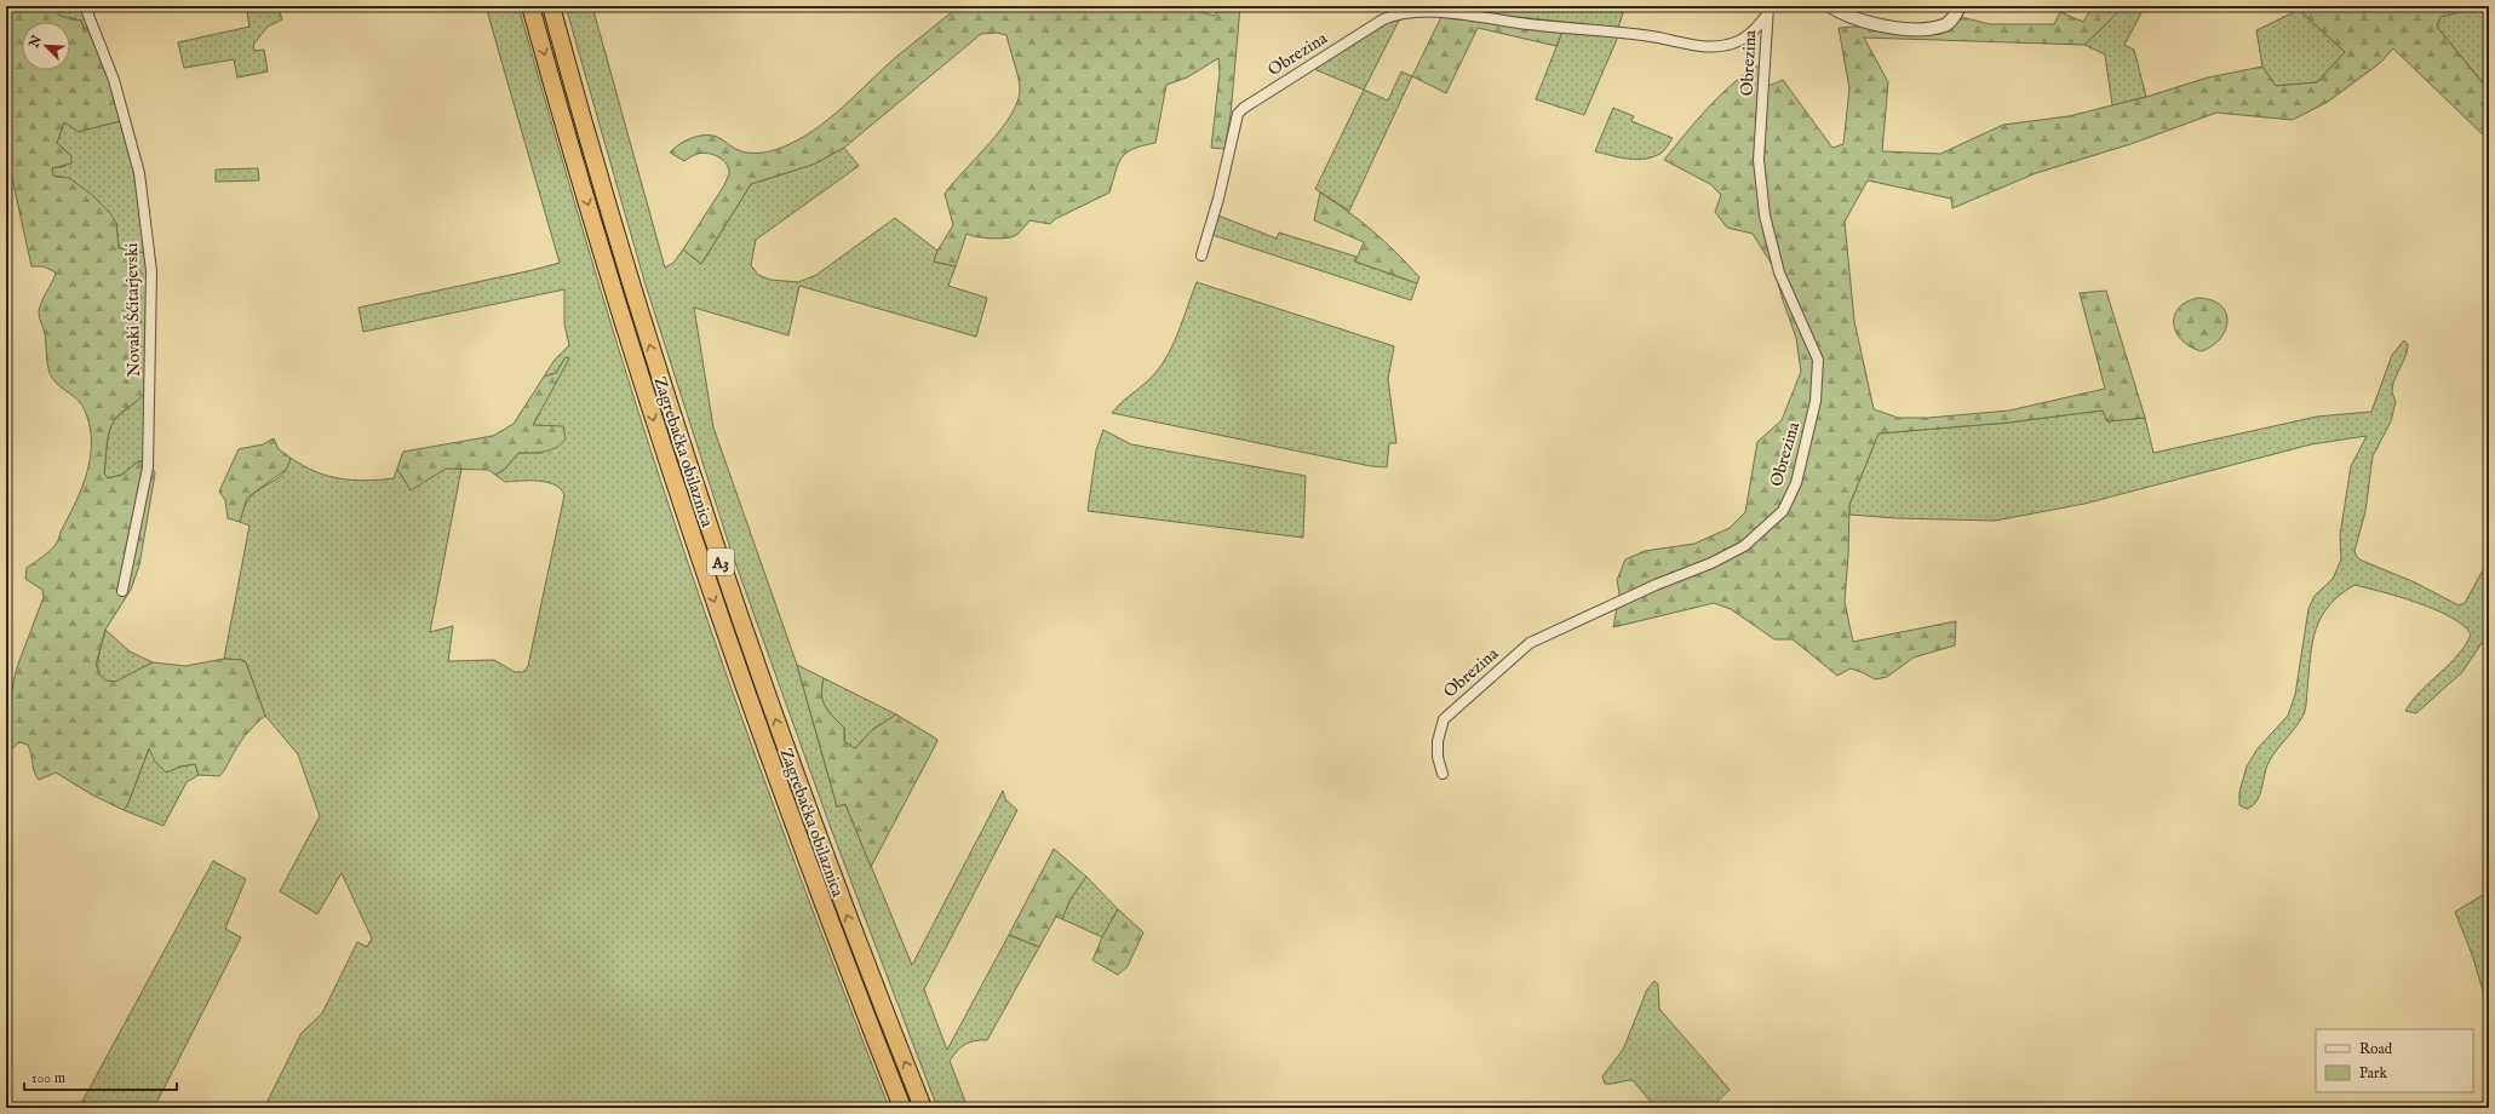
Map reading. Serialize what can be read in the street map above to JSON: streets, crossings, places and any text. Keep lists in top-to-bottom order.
{
  "streets": {
    "highway": ["Zagrebačka obilaznica", "A3"],
    "street": ["Obrezina", "Novaki Šćitarjevski"]
  },
  "legend": ["Road", "Park"],
  "scale_bar": "100 m",
  "north": "top left"
}
